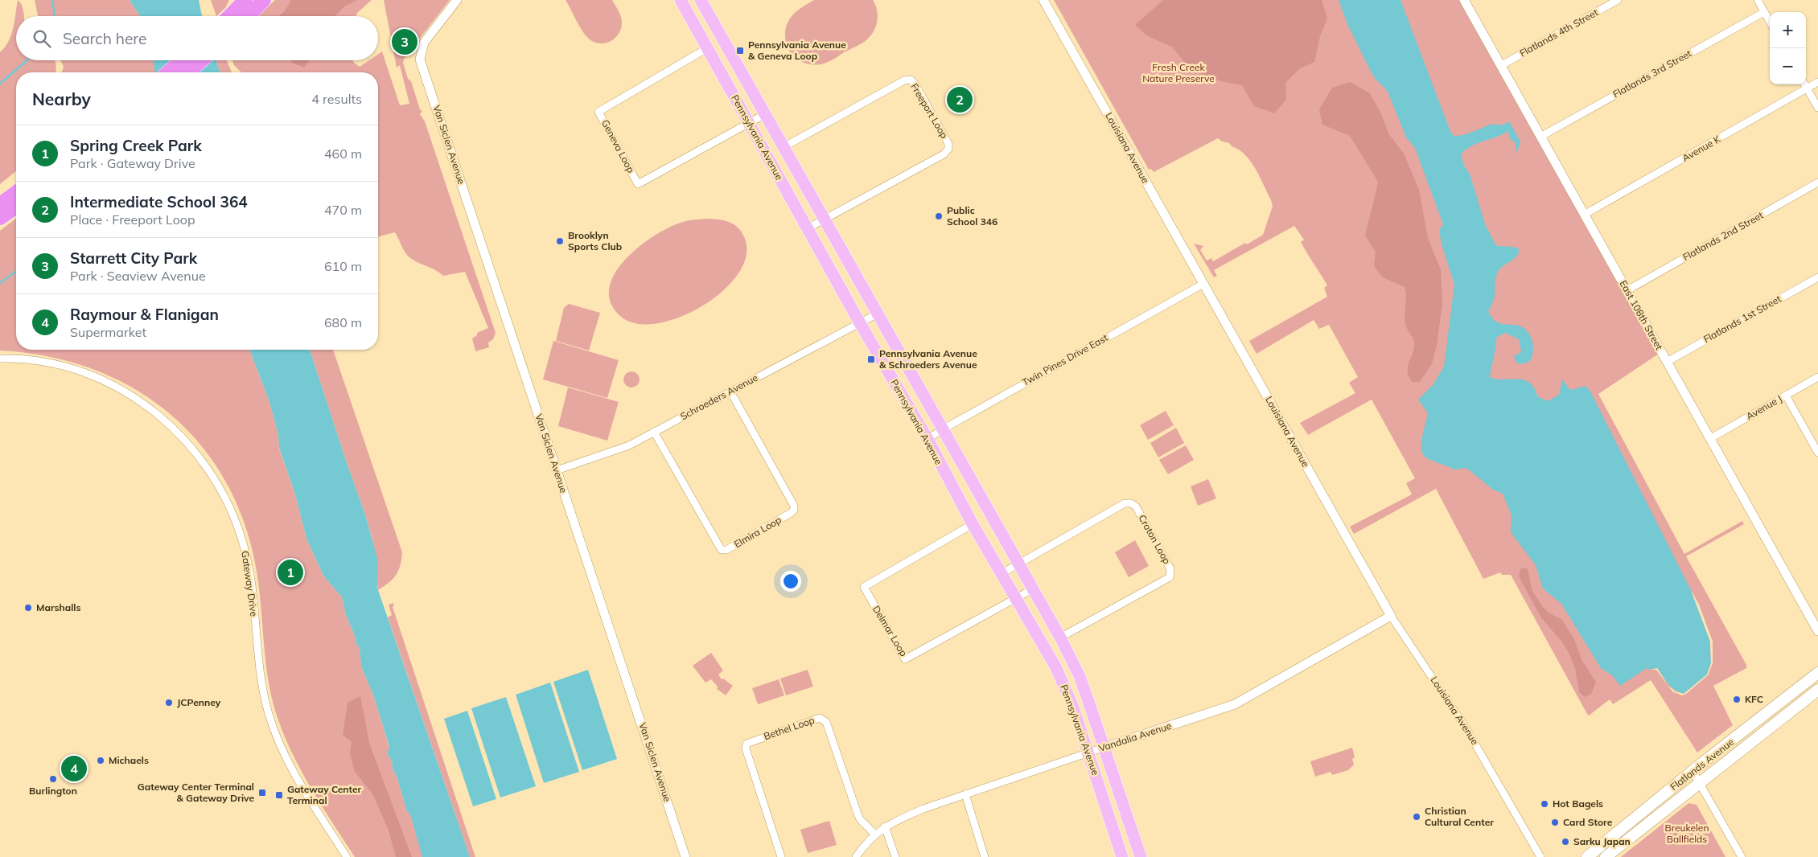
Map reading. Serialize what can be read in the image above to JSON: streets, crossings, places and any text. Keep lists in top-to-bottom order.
{
  "streets": {
    "main road": ["Pennsylvania Avenue", "Flatlands Avenue"],
    "street": [
      "Flatlands 4th Street",
      "Flatlands 3rd Street",
      "Freeport Loop",
      "Van Siclen Avenue",
      "Geneva Loop",
      "Louisiana Avenue",
      "Avenue K",
      "Flatlands 2nd Street",
      "East 108th Street",
      "Flatlands 1st Street",
      "Twin Pines Drive East",
      "Schroeders Avenue",
      "Avenue J",
      "Elmira Loop",
      "Croton Loop",
      "Gateway Drive",
      "Delmar Loop",
      "Bethel Loop",
      "Vandalia Avenue"
    ]
  },
  "crossings": [
    ["Flatlands 4th Street", "East 108th Street"],
    ["Flatlands 3rd Street", "East 108th Street"],
    ["Freeport Loop", "Pennsylvania Avenue"],
    ["Pennsylvania Avenue", "Geneva Loop"],
    ["Pennsylvania Avenue", "Twin Pines Drive East"],
    ["Pennsylvania Avenue", "Schroeders Avenue"],
    ["Pennsylvania Avenue", "Croton Loop"],
    ["Pennsylvania Avenue", "Delmar Loop"],
    ["Pennsylvania Avenue", "Vandalia Avenue"],
    ["Van Siclen Avenue", "Schroeders Avenue"],
    ["Louisiana Avenue", "Twin Pines Drive East"],
    ["Louisiana Avenue", "Vandalia Avenue"],
    ["Avenue K", "East 108th Street"],
    ["Flatlands 2nd Street", "East 108th Street"],
    ["East 108th Street", "Flatlands 1st Street"],
    ["East 108th Street", "Avenue J"],
    ["Schroeders Avenue", "Elmira Loop"],
    ["Bethel Loop", "Vandalia Avenue"]
  ],
  "parks": ["Fresh Creek Nature Preserve", "Breukelen Ballfields"],
  "places": {
    "transit": [
      "Pennsylvania Avenue & Geneva Loop",
      "Pennsylvania Avenue & Schroeders Avenue",
      "Gateway Center Terminal & Gateway Drive",
      "Gateway Center Terminal"
    ],
    "other": [
      "Public School 346",
      "Brooklyn Sports Club",
      "Marshalls",
      "KFC",
      "JCPenney",
      "Michaels",
      "Burlington",
      "Hot Bagels",
      "Christian Cultural Center",
      "Card Store",
      "Sarku Japan"
    ]
  },
  "page": {
    "map_buttons": ["+", "−"],
    "search": "Search here",
    "pins": [
      "3",
      "2",
      "1",
      "4"
    ],
    "heading": ["Nearby", "4 results"],
    "list": [
      {
        "mark": "1",
        "name": "Spring Creek Park",
        "note": "Park · Gateway Drive",
        "value": "460 m"
      },
      {
        "mark": "2",
        "name": "Intermediate School 364",
        "note": "Place · Freeport Loop",
        "value": "470 m"
      },
      {
        "mark": "3",
        "name": "Starrett City Park",
        "note": "Park · Seaview Avenue",
        "value": "610 m"
      },
      {
        "mark": "4",
        "name": "Raymour & Flanigan",
        "note": "Supermarket",
        "value": "680 m"
      }
    ]
  }
}
